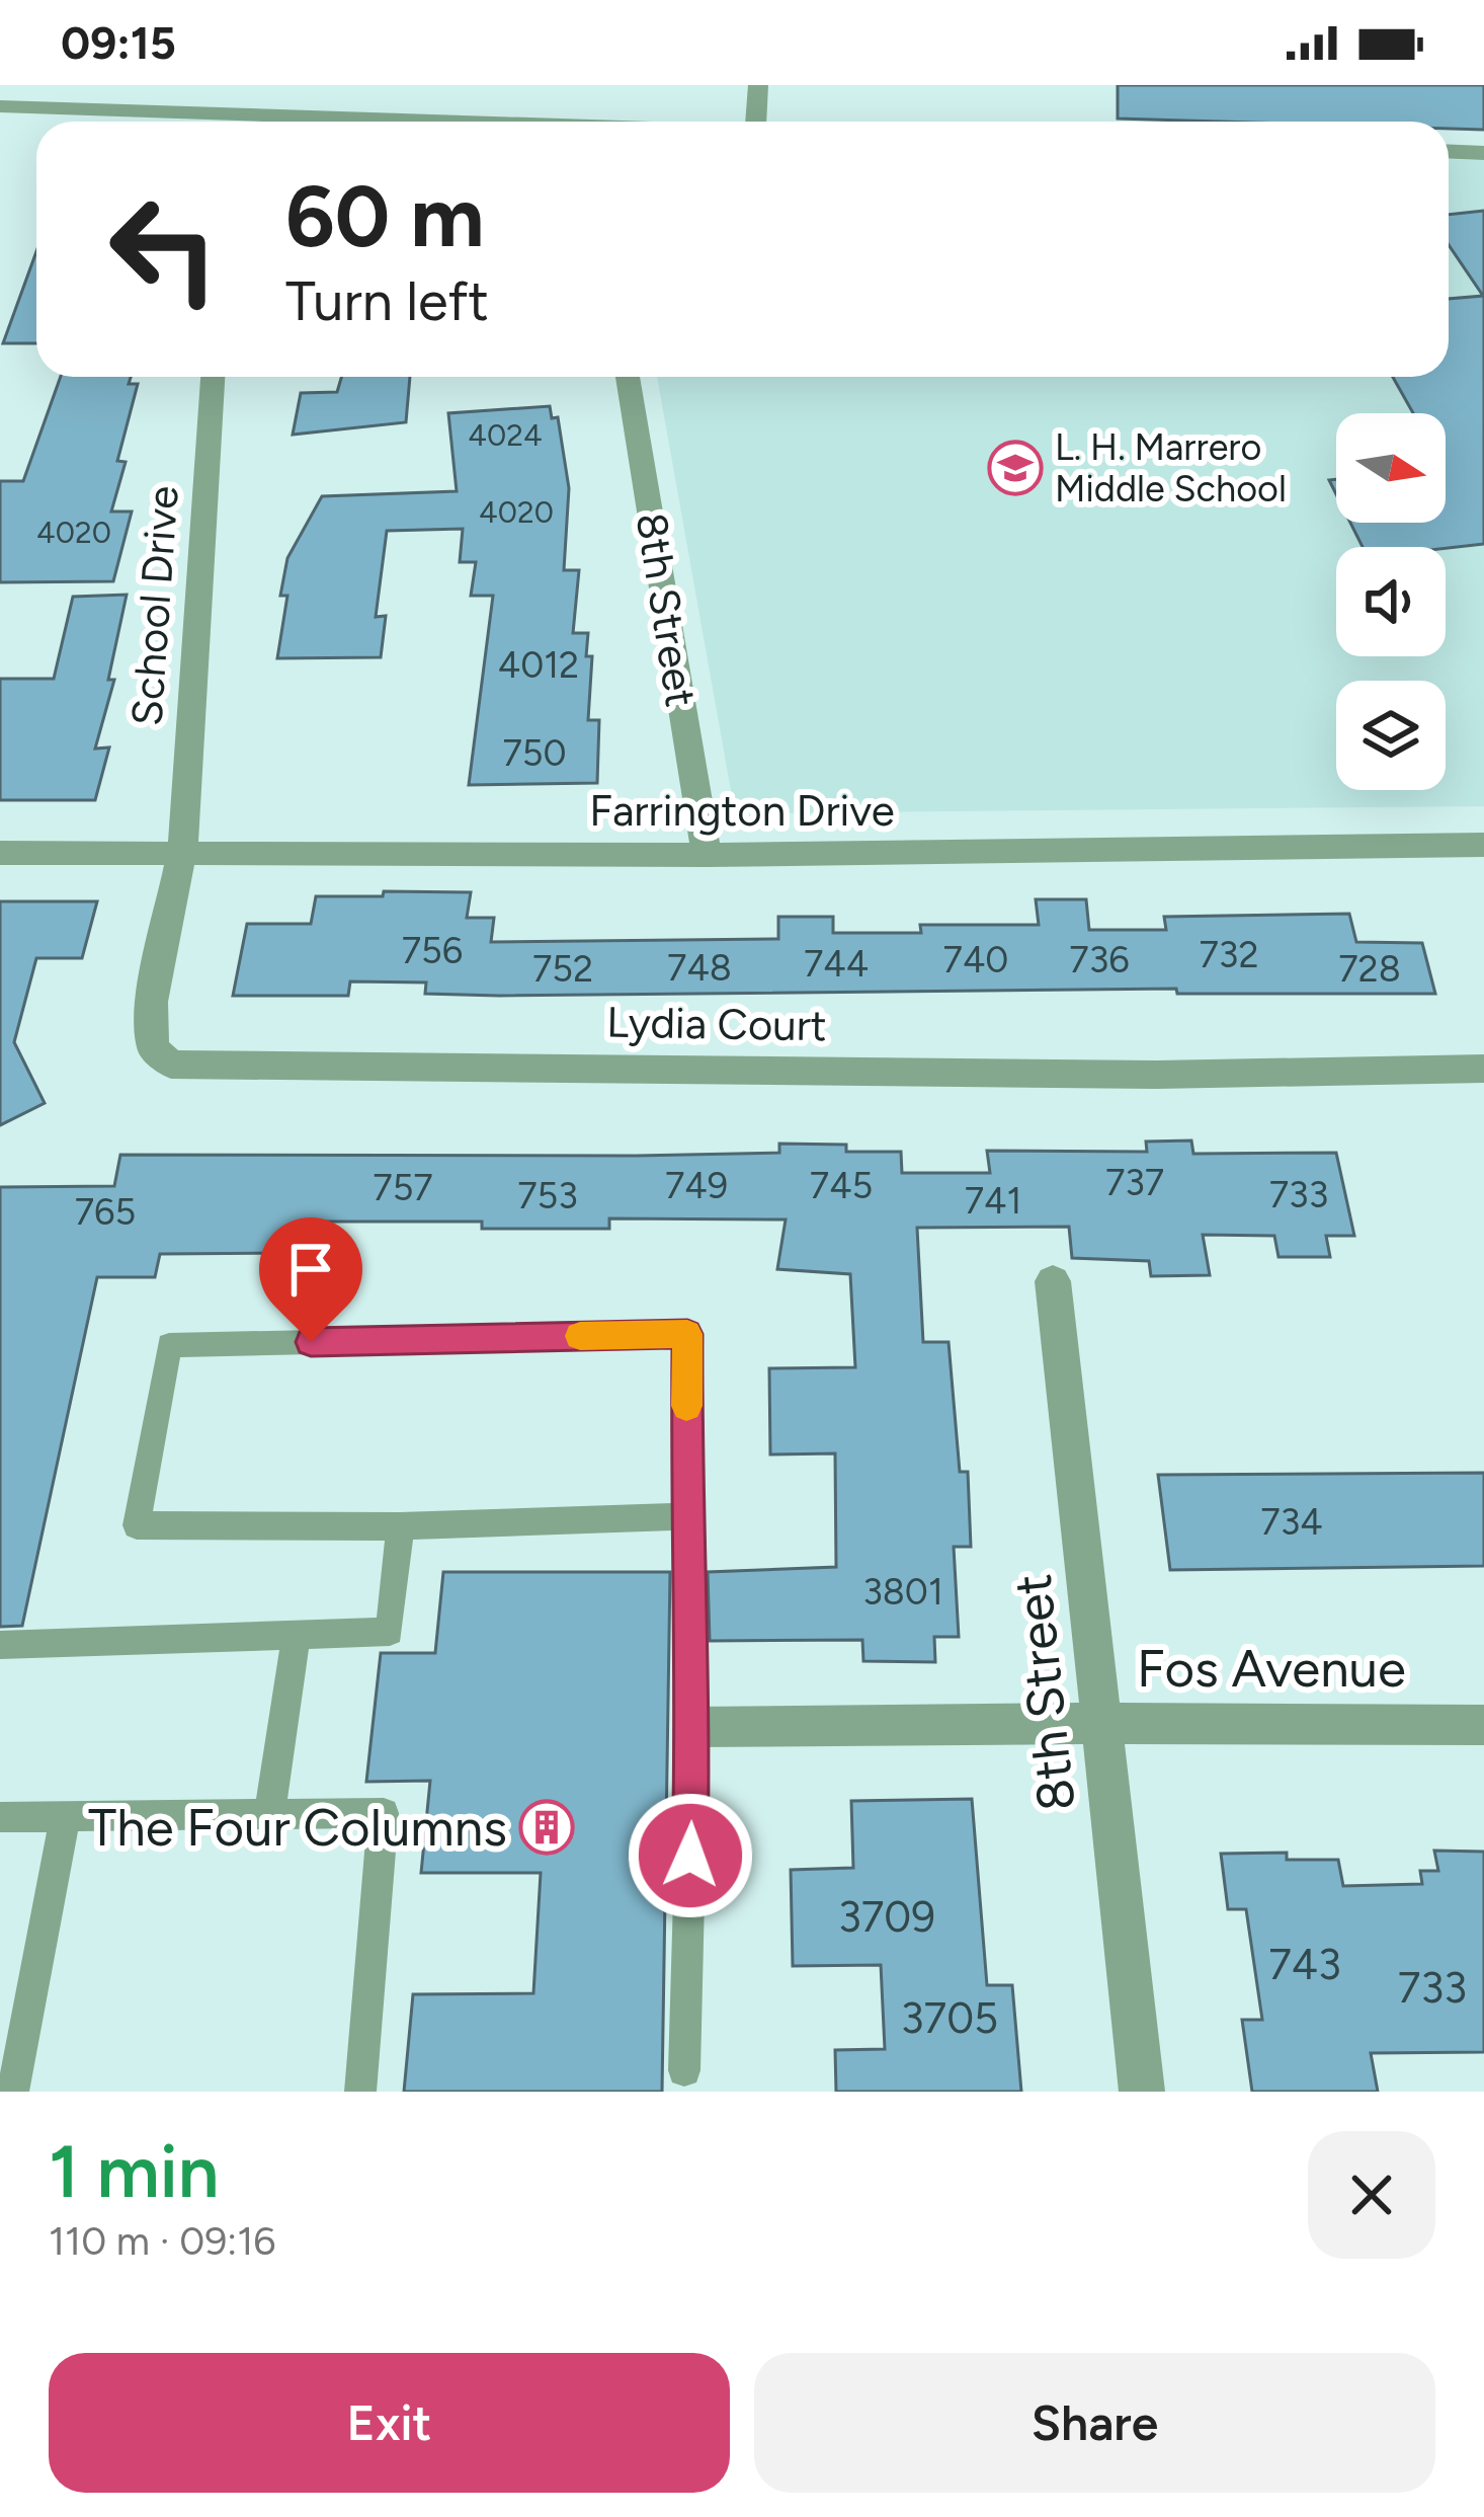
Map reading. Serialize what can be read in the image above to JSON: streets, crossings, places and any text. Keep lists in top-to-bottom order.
{
  "streets": {
    "street": [
      "School Drive",
      "8th Street",
      "Farrington Drive",
      "Lydia Court",
      "Fos Avenue"
    ]
  },
  "crossings": [
    ["School Drive", "Farrington Drive"],
    ["School Drive", "Lydia Court"],
    ["8th Street", "Farrington Drive"],
    ["8th Street", "Fos Avenue"],
    ["Farrington Drive", "Lydia Court"]
  ],
  "places": {
    "school or university": ["L. H. Marrero Middle School"],
    "building": ["The Four Columns"]
  },
  "house_numbers": [
    "4024",
    "4020",
    "4020",
    "4012",
    "750",
    "756",
    "732",
    "740",
    "736",
    "744",
    "748",
    "752",
    "728",
    "737",
    "749",
    "745",
    "757",
    "733",
    "753",
    "741",
    "765",
    "734",
    "3801",
    "3709",
    "743",
    "733",
    "3705"
  ],
  "north": "right",
  "page": {
    "status": "09:15",
    "turn": ["60 m", "Turn left"],
    "heading": ["1 min", "110 m · 09:16"],
    "buttons": ["Exit", "Share"]
  }
}
